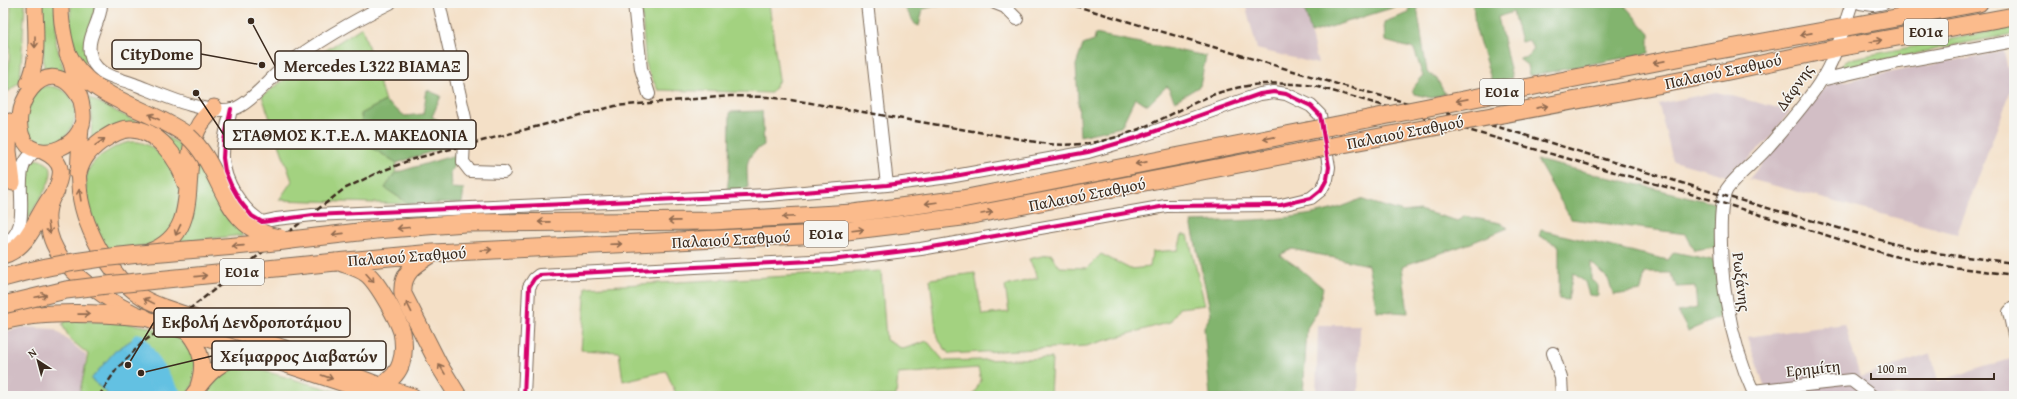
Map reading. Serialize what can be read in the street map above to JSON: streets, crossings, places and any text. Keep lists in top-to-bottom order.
{
  "streets": {
    "highway": ["ΕΟ1α", "Παλαιού Σταθμού"],
    "street": ["Δάφνης", "Ρωξάνης", "Ερημίτη"]
  },
  "crossings": [
    ["ΕΟ1α", "Παλαιού Σταθμού"],
    ["Παλαιού Σταθμού", "Δάφνης"],
    ["Δάφνης", "Ρωξάνης"],
    ["Ρωξάνης", "Ερημίτη"]
  ],
  "places": [
    "Mercedes L322 ΒΙΑΜΑΞ",
    "CityDome",
    "ΣΤΑΘΜΟΣ Κ.Τ.Ε.Λ. ΜΑΚΕΔΟΝΙΑ",
    "Εκβολή Δενδροποτάμου",
    "Χείμαρρος Διαβατών"
  ],
  "scale_bar": "100 m",
  "north": "top left"
}
